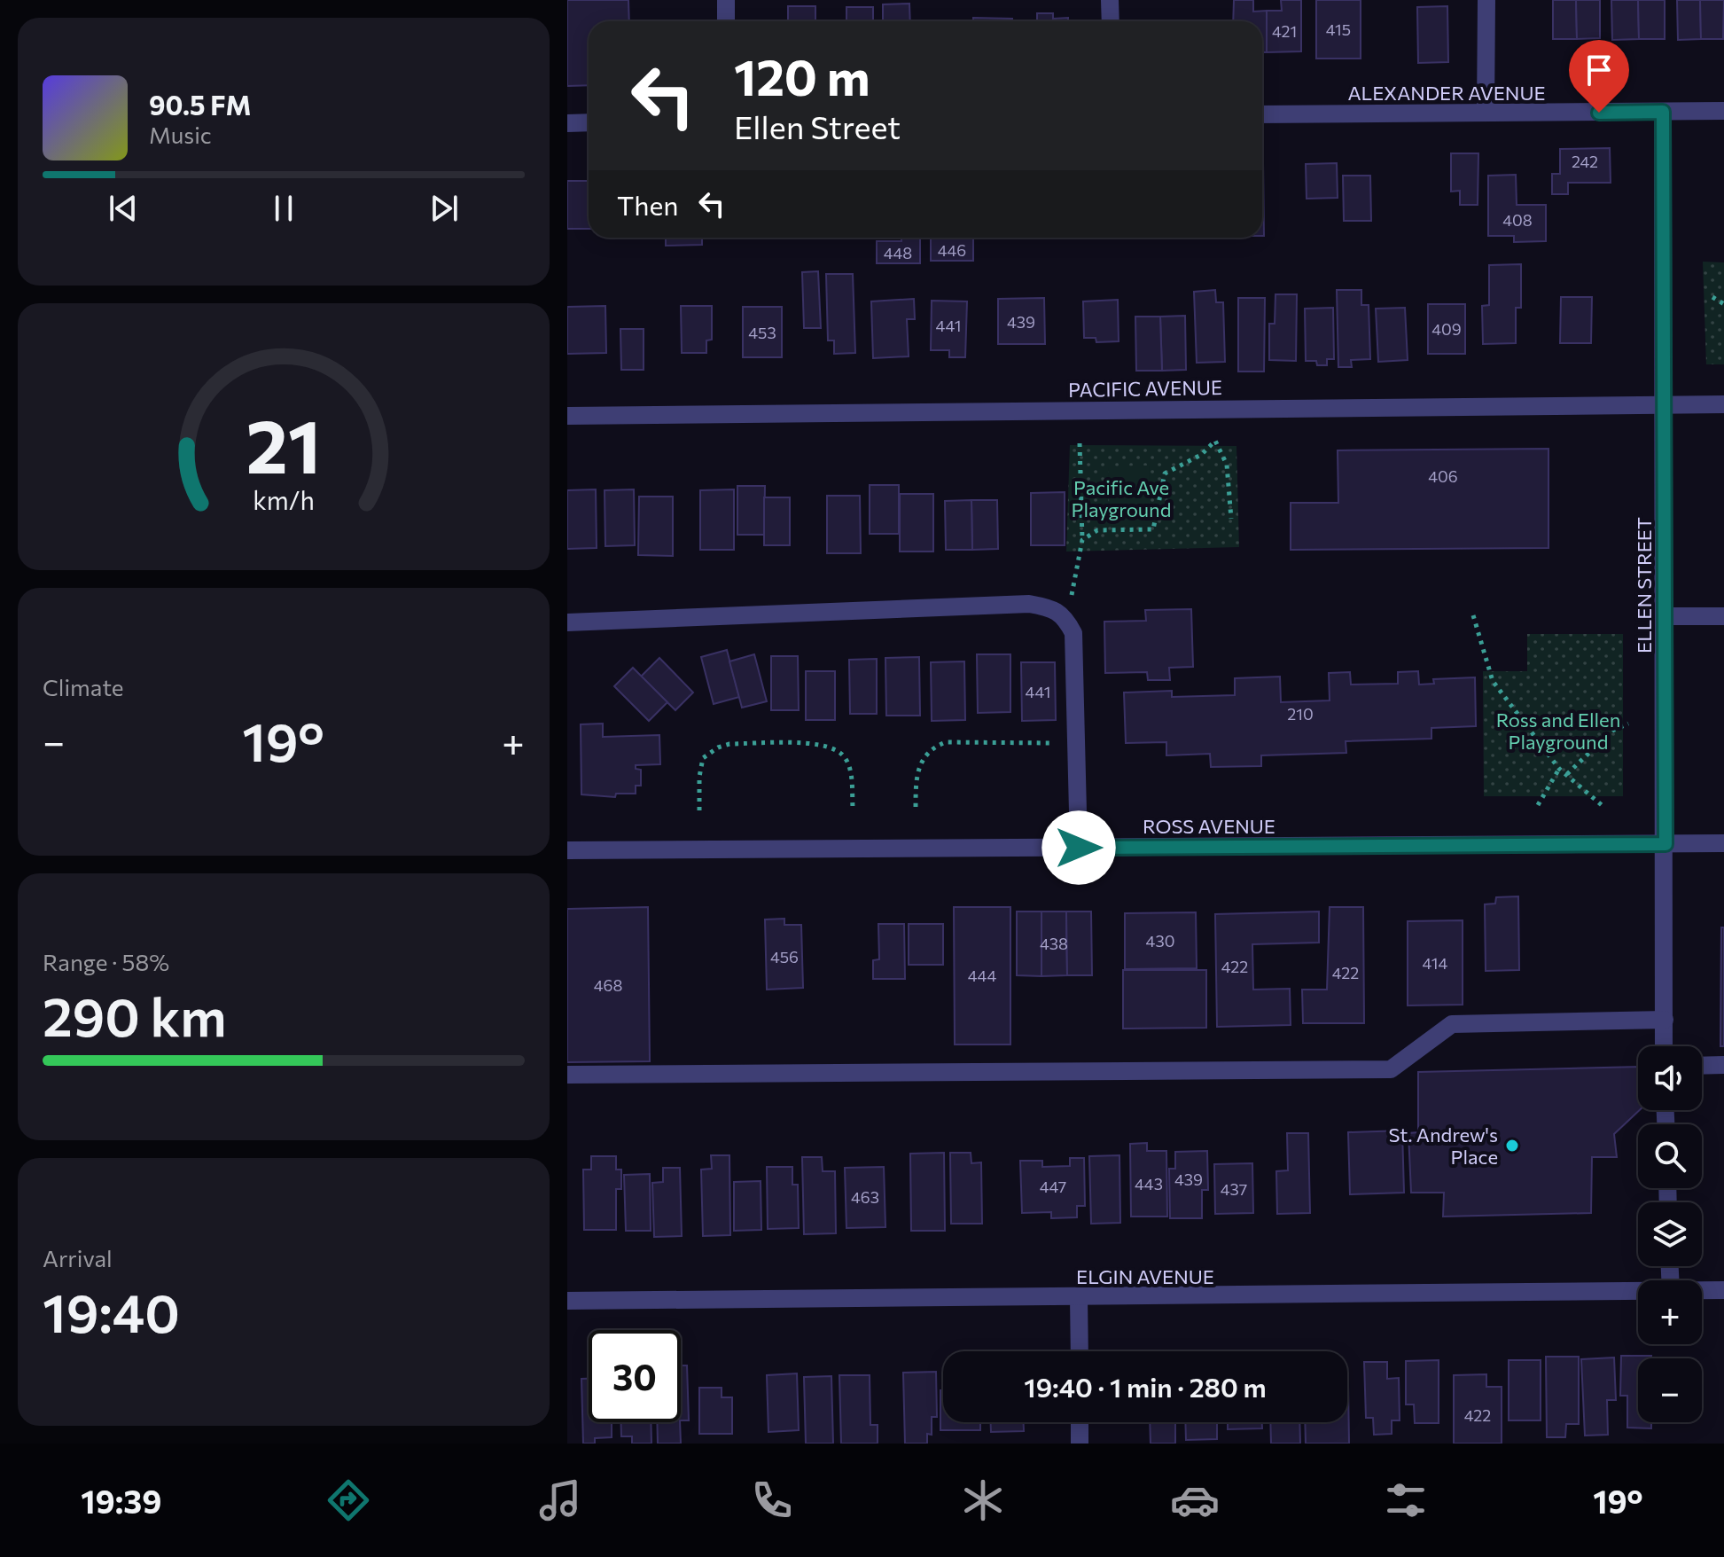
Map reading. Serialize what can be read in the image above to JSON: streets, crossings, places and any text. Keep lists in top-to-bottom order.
{
  "streets": {
    "street": [
      "ALEXANDER AVENUE",
      "PACIFIC AVENUE",
      "ELLEN STREET",
      "ROSS AVENUE",
      "ELGIN AVENUE"
    ]
  },
  "crossings": [
    ["ALEXANDER AVENUE", "ELLEN STREET"],
    ["PACIFIC AVENUE", "ELLEN STREET"],
    ["ELLEN STREET", "ROSS AVENUE"]
  ],
  "parks": ["Pacific Ave Playground", "Ross and Ellen Playground"],
  "places": ["St. Andrew's Place"],
  "house_numbers": [
    "415",
    "421",
    "242",
    "408",
    "446",
    "448",
    "439",
    "441",
    "409",
    "453",
    "406",
    "441",
    "210",
    "430",
    "438",
    "456",
    "414",
    "422",
    "422",
    "444",
    "468",
    "439",
    "443",
    "447",
    "437",
    "463",
    "422"
  ],
  "page": {
    "turn": ["120 m", "Ellen Street"],
    "song": ["90.5 FM", "Music"],
    "then": "Then",
    "tile": [
      "Climate",
      ["Range · 58%", "290 km"],
      ["Arrival", "19:40"]
    ],
    "heat": ["−", "19°", "+"],
    "map_buttons": ["+", "−"],
    "limit": "30",
    "trip": "19:40 · 1 min · 280 m",
    "tabs": ["19:39", "19°"],
    "gauge": ["21", "km/h"]
  }
}
